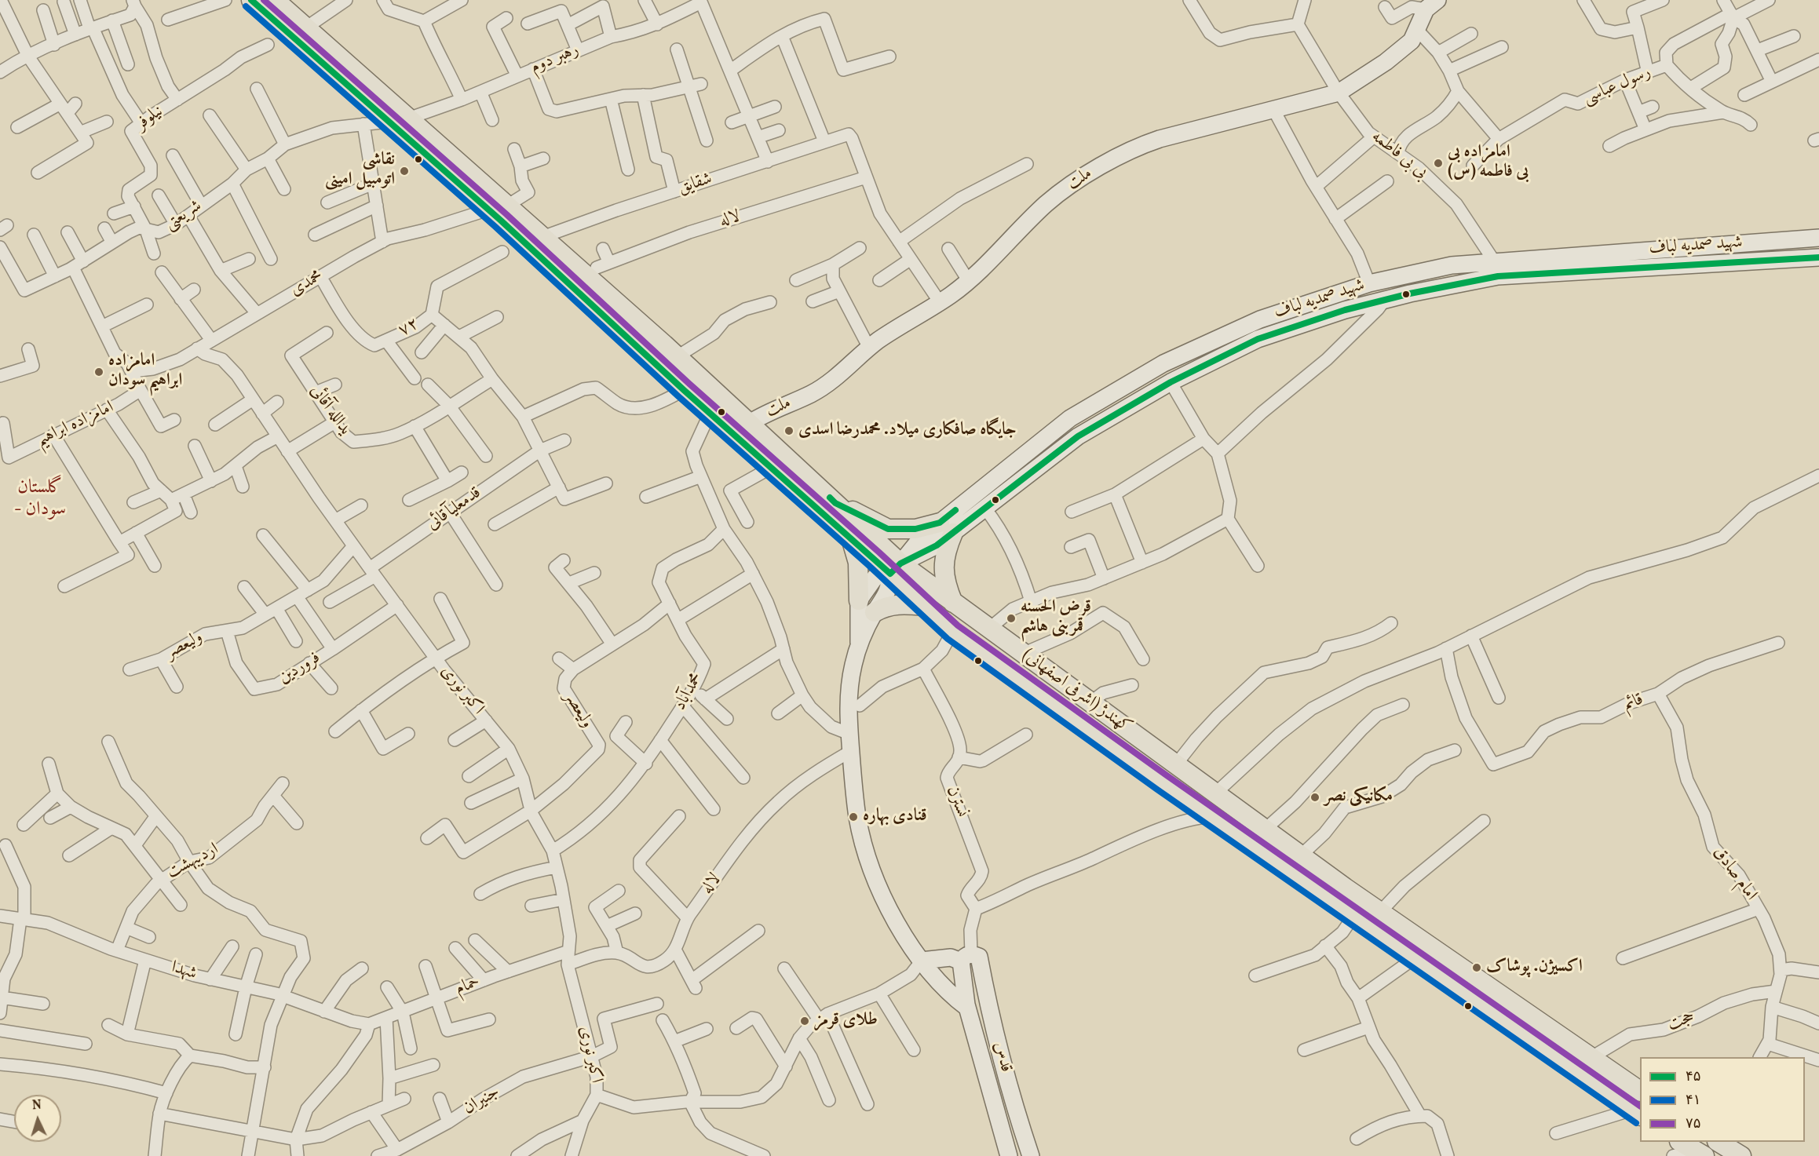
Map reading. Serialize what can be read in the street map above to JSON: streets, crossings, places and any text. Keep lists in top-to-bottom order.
{
  "streets": {
    "main road": [
      "ملت",
      "شهید صمدیه لباف",
      "کهندژ (اشرفی اصفهانی)",
      "قدس"
    ],
    "street": [
      "رهبر دوم",
      "رسول عباسی",
      "نیلوفر",
      "بی بی فاطمه",
      "شقایق",
      "شریعتی",
      "لاله",
      "محمدی",
      "۷۲",
      "یدالله آقائی",
      "امامزاده ابراهیم",
      "قدمعلیآقائی",
      "ولیعصر",
      "فروردین",
      "اکبر نوری",
      "محمدآباد",
      "قائم",
      "نسترن",
      "اردیبهشت",
      "امام صادق",
      "شهدا",
      "حمام",
      "حجت",
      "جنیران"
    ]
  },
  "crossings": [
    ["رهبر دوم", "کهندژ (اشرفی اصفهانی)"],
    ["نیلوفر", "شریعتی"],
    ["بی بی فاطمه", "ملت"],
    ["بی بی فاطمه", "شهید صمدیه لباف"],
    ["ملت", "کهندژ (اشرفی اصفهانی)"],
    ["شقایق", "لاله"],
    ["شقایق", "کهندژ (اشرفی اصفهانی)"],
    ["شریعتی", "کهندژ (اشرفی اصفهانی)"],
    ["شهید صمدیه لباف", "کهندژ (اشرفی اصفهانی)"],
    ["محمدی", "۷۲"],
    ["محمدی", "اکبر نوری"],
    ["محمدی", "کهندژ (اشرفی اصفهانی)"],
    ["قدمعلیآقائی", "اکبر نوری"],
    ["ولیعصر", "فروردین"],
    ["ولیعصر", "اکبر نوری"],
    ["ولیعصر", "محمدآباد"],
    ["فروردین", "اکبر نوری"],
    ["اکبر نوری", "محمدآباد"],
    ["اکبر نوری", "حمام"],
    ["اکبر نوری", "جنیران"],
    ["کهندژ (اشرفی اصفهانی)", "حجت"],
    ["قائم", "امام صادق"],
    ["اردیبهشت", "شهدا"],
    ["امام صادق", "حجت"],
    ["شهدا", "حمام"]
  ],
  "districts": ["گلستان - سودان"],
  "places": [
    "امامزاده بی بی فاطمه (س)",
    "نقاشی اتومبیل امینی",
    "امامزاده ابراهیم سودان",
    "جایگاه صافکاری میلاد. محمدرضا اسدی",
    "قرض الحسنه قمربنی هاشم",
    "مکانیکی نصر",
    "قنادی بهاره",
    "اکسیژن. پوشاک",
    "طلای قرمز"
  ],
  "lines": ["transit line ۴۵", "transit line ۷۵", "transit line ۴۱"],
  "legend": ["۴۵", "۴۱", "۷۵"],
  "north": "top"
}
